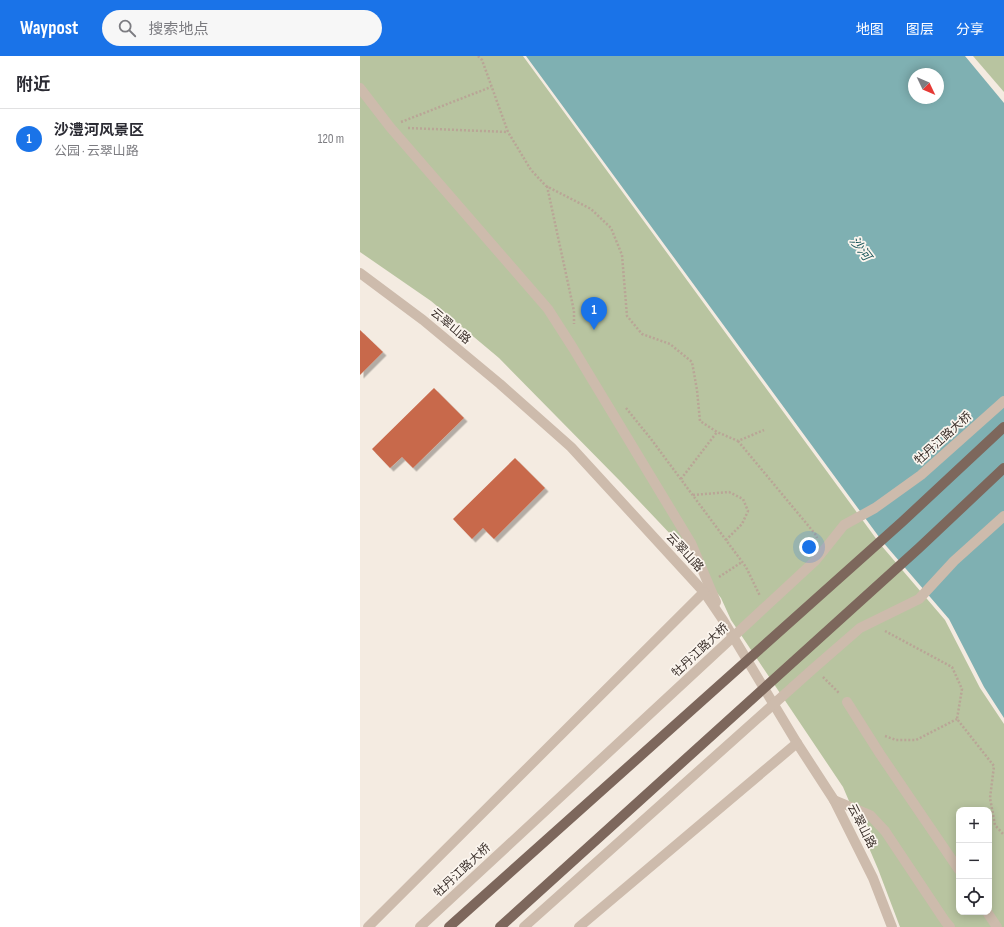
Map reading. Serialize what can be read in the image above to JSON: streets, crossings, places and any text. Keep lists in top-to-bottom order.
{
  "streets": {
    "street": ["云翠山路", "牡丹江路大桥"]
  },
  "water": ["沙河"],
  "north": "bottom right",
  "page": {
    "header": "Waypost",
    "search": "搜索地点",
    "nav": ["地图", "图层", "分享"],
    "heading": "附近",
    "list": [
      {
        "mark": "1",
        "name": "沙澧河风景区",
        "note": "公园 · 云翠山路",
        "value": "120 m"
      }
    ],
    "pins": "1",
    "map_buttons": ["+", "−"]
  }
}
